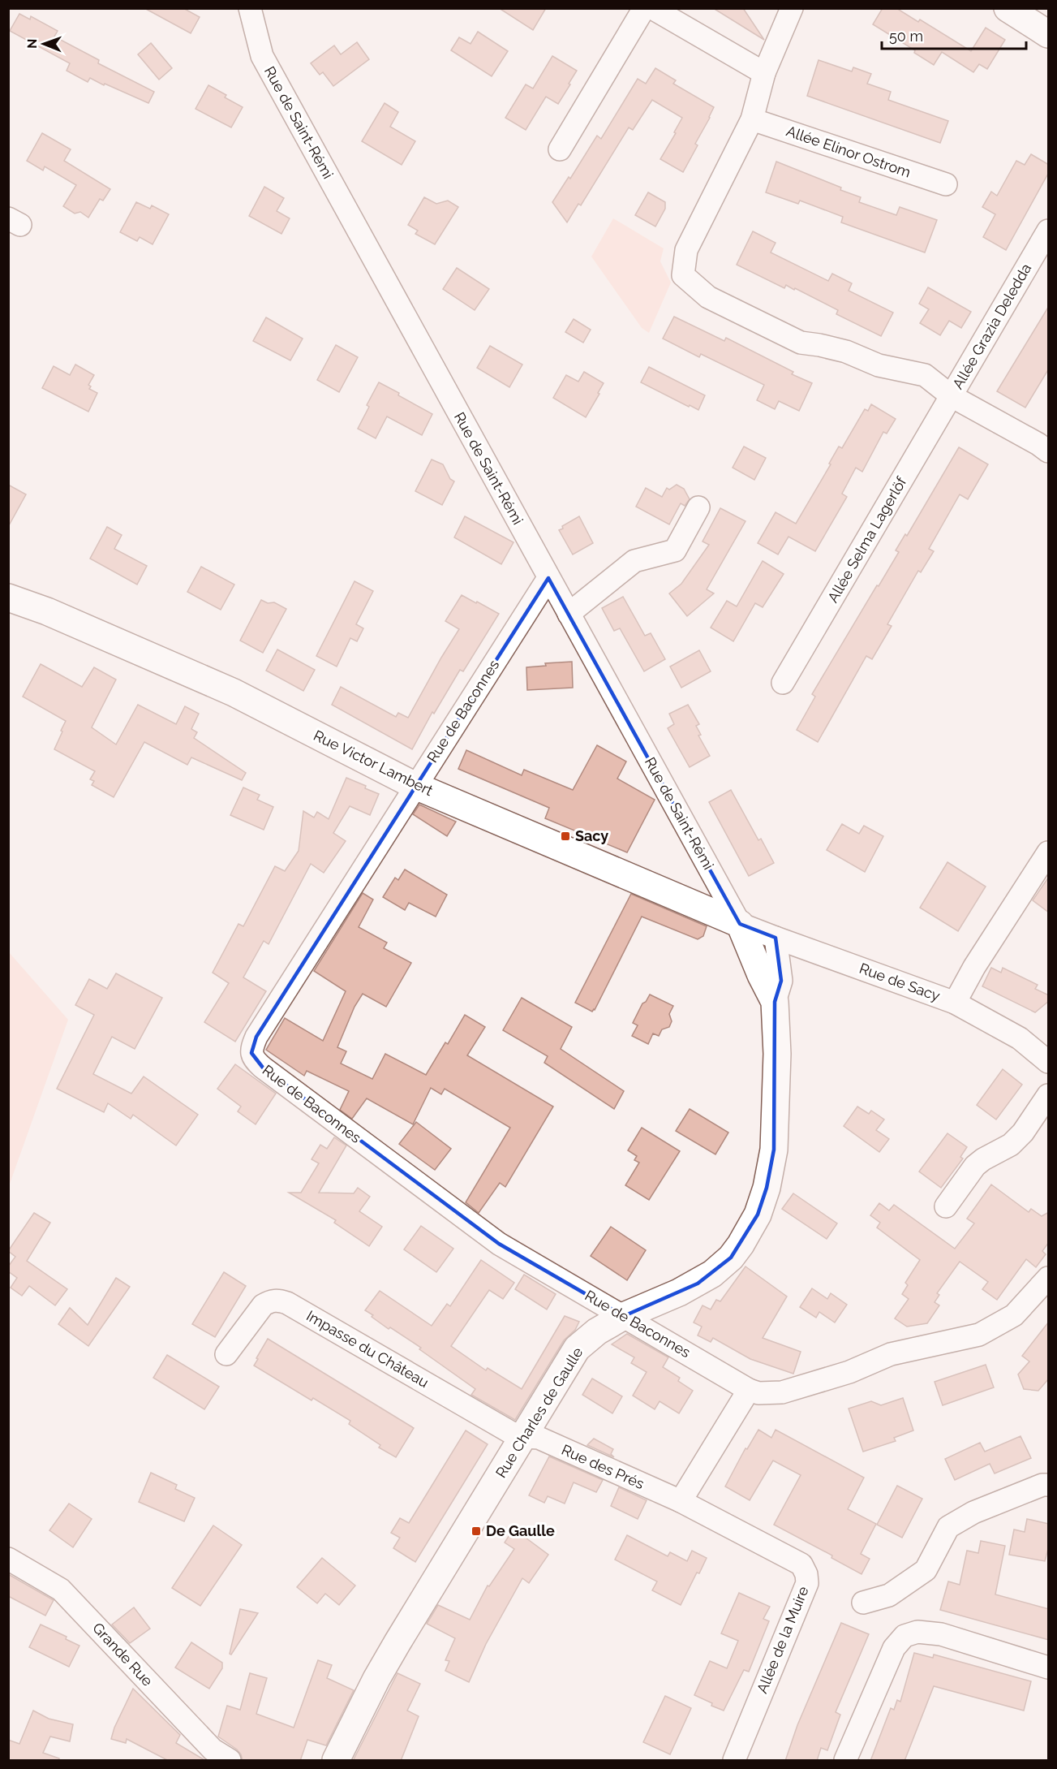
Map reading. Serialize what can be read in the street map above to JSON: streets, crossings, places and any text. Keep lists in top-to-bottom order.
{
  "streets": {
    "street": [
      "Rue de Saint-Rémi",
      "Allée Elinor Ostrom",
      "Allée Grazia Deledda",
      "Allée Selma Lagerlöf",
      "Rue de Baconnes",
      "Rue Victor Lambert",
      "Rue de Sacy",
      "Impasse du Château",
      "Rue Charles de Gaulle",
      "Rue des Prés",
      "Allée de la Muire",
      "Grande Rue"
    ]
  },
  "crossings": [
    ["Rue de Saint-Rémi", "Rue de Baconnes"],
    ["Rue de Saint-Rémi", "Rue Victor Lambert"],
    ["Rue de Saint-Rémi", "Rue de Sacy"],
    ["Rue de Saint-Rémi", "Rue Charles de Gaulle"],
    ["Allée Grazia Deledda", "Allée Selma Lagerlöf"],
    ["Rue de Baconnes", "Rue Victor Lambert"],
    ["Rue de Baconnes", "Rue Charles de Gaulle"],
    ["Rue Victor Lambert", "Rue de Sacy"],
    ["Rue Victor Lambert", "Rue Charles de Gaulle"],
    ["Rue de Sacy", "Rue Charles de Gaulle"],
    ["Impasse du Château", "Rue Charles de Gaulle"],
    ["Impasse du Château", "Rue des Prés"],
    ["Rue Charles de Gaulle", "Rue des Prés"],
    ["Rue des Prés", "Allée de la Muire"]
  ],
  "places": {
    "transit": ["Sacy", "De Gaulle"]
  },
  "scale_bar": "50 m",
  "north": "left"
}
